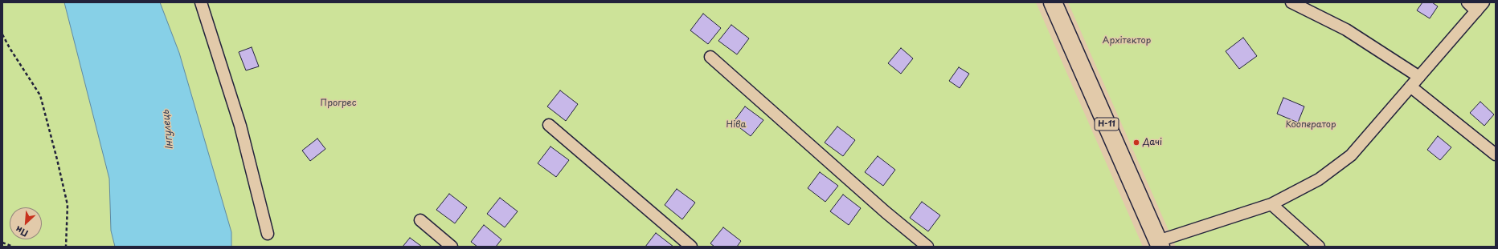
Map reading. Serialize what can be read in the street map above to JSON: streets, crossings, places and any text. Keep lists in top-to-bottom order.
{
  "streets": {
    "main road": ["Н-11"]
  },
  "water": ["Інгулець"],
  "parks": [
    "Архітектор",
    "Прогрес",
    "Ніва",
    "Кооператор"
  ],
  "places": ["Дачі"],
  "north": "bottom left"
}
